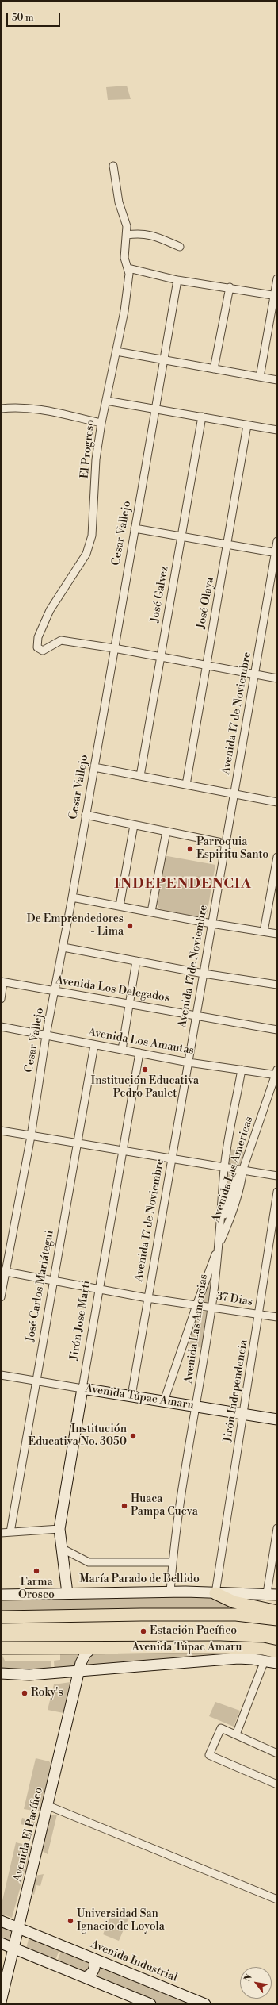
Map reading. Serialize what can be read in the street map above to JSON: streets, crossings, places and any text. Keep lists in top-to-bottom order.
{
  "streets": {
    "main road": ["Avenida Túpac Amaru"],
    "street": [
      "El Progreso",
      "Cesar Vallejo",
      "José Galvez",
      "José Olaya",
      "Avenida 17 de Noviembre",
      "Avenida Los Delegados",
      "Avenida Los Amautas",
      "Avenida Las Americas",
      "José Carlos Mariátegui",
      "37 Dias",
      "Jirón Jose Marti",
      "Avenida Las Amercias",
      "Jirón Independencia",
      "María Parado de Bellido",
      "Avenida El Pacífico",
      "Avenida Industrial"
    ]
  },
  "crossings": [
    ["El Progreso", "Cesar Vallejo"],
    ["Cesar Vallejo", "Avenida Los Delegados"],
    ["Cesar Vallejo", "Avenida Los Amautas"],
    ["Cesar Vallejo", "37 Dias"],
    ["Avenida 17 de Noviembre", "Avenida Los Delegados"],
    ["Avenida 17 de Noviembre", "Avenida Los Amautas"],
    ["Avenida 17 de Noviembre", "37 Dias"],
    ["Avenida 17 de Noviembre", "Avenida Túpac Amaru"],
    ["Avenida Los Amautas", "Avenida Las Americas"],
    ["Avenida Los Amautas", "José Carlos Mariátegui"],
    ["Avenida Los Amautas", "Jirón Jose Marti"],
    ["Avenida Los Amautas", "Avenida Las Amercias"],
    ["Avenida Las Americas", "37 Dias"],
    ["Avenida Las Americas", "Avenida Las Amercias"],
    ["Avenida Las Americas", "Avenida Túpac Amaru"],
    ["José Carlos Mariátegui", "37 Dias"],
    ["José Carlos Mariátegui", "Avenida Túpac Amaru"],
    ["37 Dias", "Jirón Jose Marti"],
    ["37 Dias", "Avenida Las Amercias"],
    ["37 Dias", "Jirón Independencia"],
    ["Jirón Jose Marti", "Avenida Túpac Amaru"],
    ["Jirón Jose Marti", "María Parado de Bellido"],
    ["Avenida Las Amercias", "Avenida Túpac Amaru"],
    ["Avenida Las Amercias", "María Parado de Bellido"],
    ["Jirón Independencia", "Avenida Túpac Amaru"],
    ["Jirón Independencia", "María Parado de Bellido"],
    ["Avenida Túpac Amaru", "Avenida El Pacífico"],
    ["Avenida El Pacífico", "Avenida Industrial"]
  ],
  "districts": ["INDEPENDENCIA"],
  "places": [
    "Parroquia Espiritu Santo",
    "De Emprendedores - Lima",
    "Institución Educativa Pedro Paulet",
    "Institución Educativa No. 3050",
    "Huaca Pampa Cueva",
    "Farma Orosco",
    "Estación Pacífico",
    "Roky's",
    "Universidad San Ignacio de Loyola"
  ],
  "scale_bar": "50 m",
  "north": "top left"
}
